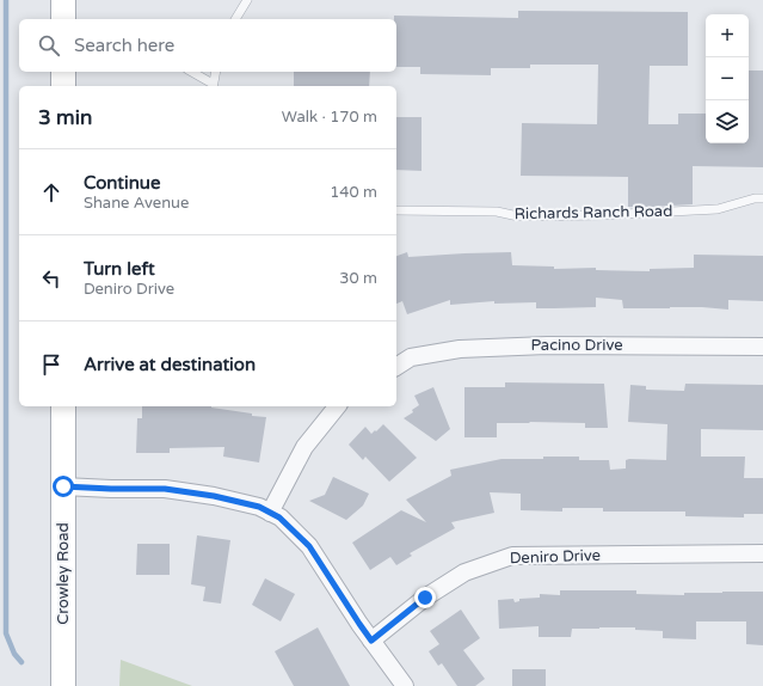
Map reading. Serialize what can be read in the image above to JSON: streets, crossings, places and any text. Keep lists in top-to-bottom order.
{
  "streets": {
    "main road": ["Crowley Road"],
    "street": ["Pacino Drive", "Deniro Drive"],
    "lane": ["Richards Ranch Road"]
  },
  "page": {
    "map_buttons": ["+", "−"],
    "search": "Search here",
    "heading": ["3 min", "Walk · 170 m"],
    "list": [
      ["Continue", "Shane Avenue", "140 m"],
      ["Turn left", "Deniro Drive", "30 m"],
      "Arrive at destination"
    ]
  }
}
